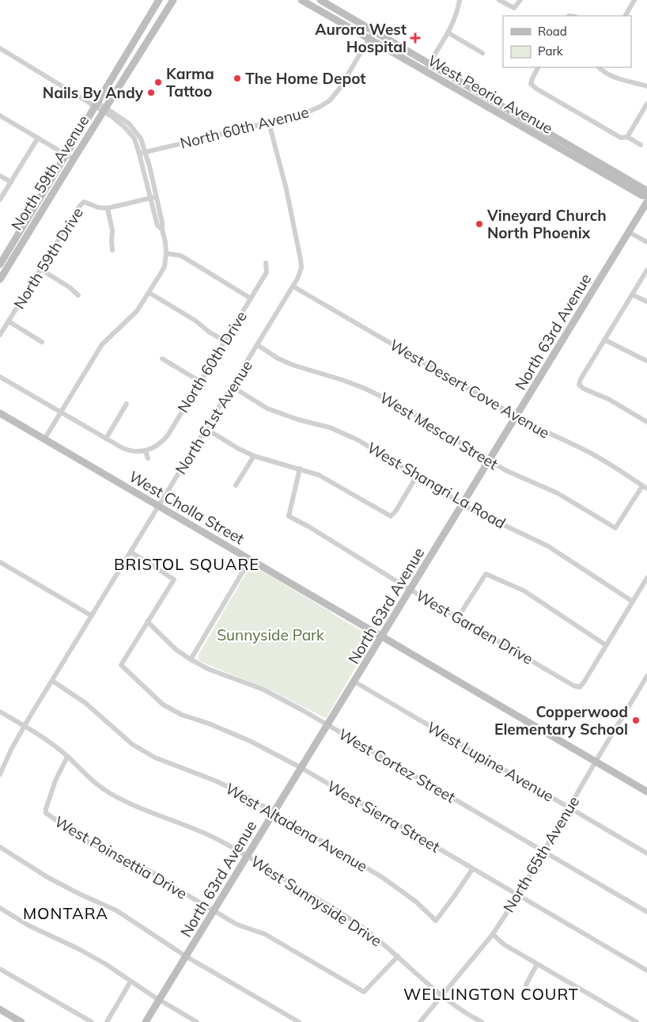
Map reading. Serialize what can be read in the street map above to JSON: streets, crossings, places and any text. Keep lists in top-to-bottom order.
{
  "streets": {
    "street": [
      "West Peoria Avenue",
      "North 60th Avenue",
      "North 59th Avenue",
      "North 59th Drive",
      "North 63rd Avenue",
      "North 60th Drive",
      "West Desert Cove Avenue",
      "North 61st Avenue",
      "West Mescal Street",
      "West Shangri La Road",
      "West Cholla Street",
      "West Garden Drive",
      "West Lupine Avenue",
      "West Cortez Street",
      "West Sierra Street",
      "West Altadena Avenue",
      "North 65th Avenue",
      "West Poinsettia Drive",
      "West Sunnyside Drive"
    ]
  },
  "crossings": [
    ["West Peoria Avenue", "North 60th Avenue"],
    ["North 60th Avenue", "North 61st Avenue"],
    ["North 63rd Avenue", "West Desert Cove Avenue"],
    ["North 63rd Avenue", "West Mescal Street"],
    ["North 63rd Avenue", "West Shangri La Road"],
    ["North 63rd Avenue", "West Cholla Street"],
    ["North 63rd Avenue", "West Garden Drive"],
    ["North 63rd Avenue", "West Lupine Avenue"],
    ["North 63rd Avenue", "West Cortez Street"],
    ["North 63rd Avenue", "West Sierra Street"],
    ["North 63rd Avenue", "West Altadena Avenue"],
    ["North 63rd Avenue", "West Poinsettia Drive"],
    ["North 63rd Avenue", "West Sunnyside Drive"],
    ["West Desert Cove Avenue", "North 61st Avenue"],
    ["West Desert Cove Avenue", "West Mescal Street"],
    ["North 61st Avenue", "West Mescal Street"],
    ["North 61st Avenue", "West Shangri La Road"],
    ["North 61st Avenue", "West Cholla Street"],
    ["North 61st Avenue", "West Altadena Avenue"],
    ["North 61st Avenue", "West Sunnyside Drive"],
    ["West Cholla Street", "North 65th Avenue"],
    ["West Lupine Avenue", "North 65th Avenue"],
    ["West Cortez Street", "West Sierra Street"],
    ["West Cortez Street", "North 65th Avenue"],
    ["West Sierra Street", "West Altadena Avenue"],
    ["West Sierra Street", "North 65th Avenue"],
    ["North 65th Avenue", "West Sunnyside Drive"],
    ["West Poinsettia Drive", "West Sunnyside Drive"]
  ],
  "districts": ["BRISTOL SQUARE", "MONTARA", "WELLINGTON COURT"],
  "parks": ["Sunnyside Park"],
  "places": {
    "health": ["Aurora West Hospital"],
    "other": [
      "The Home Depot",
      "Karma Tattoo",
      "Nails By Andy",
      "Vineyard Church North Phoenix",
      "Copperwood Elementary School"
    ]
  },
  "legend": ["Road", "Park"]
}
